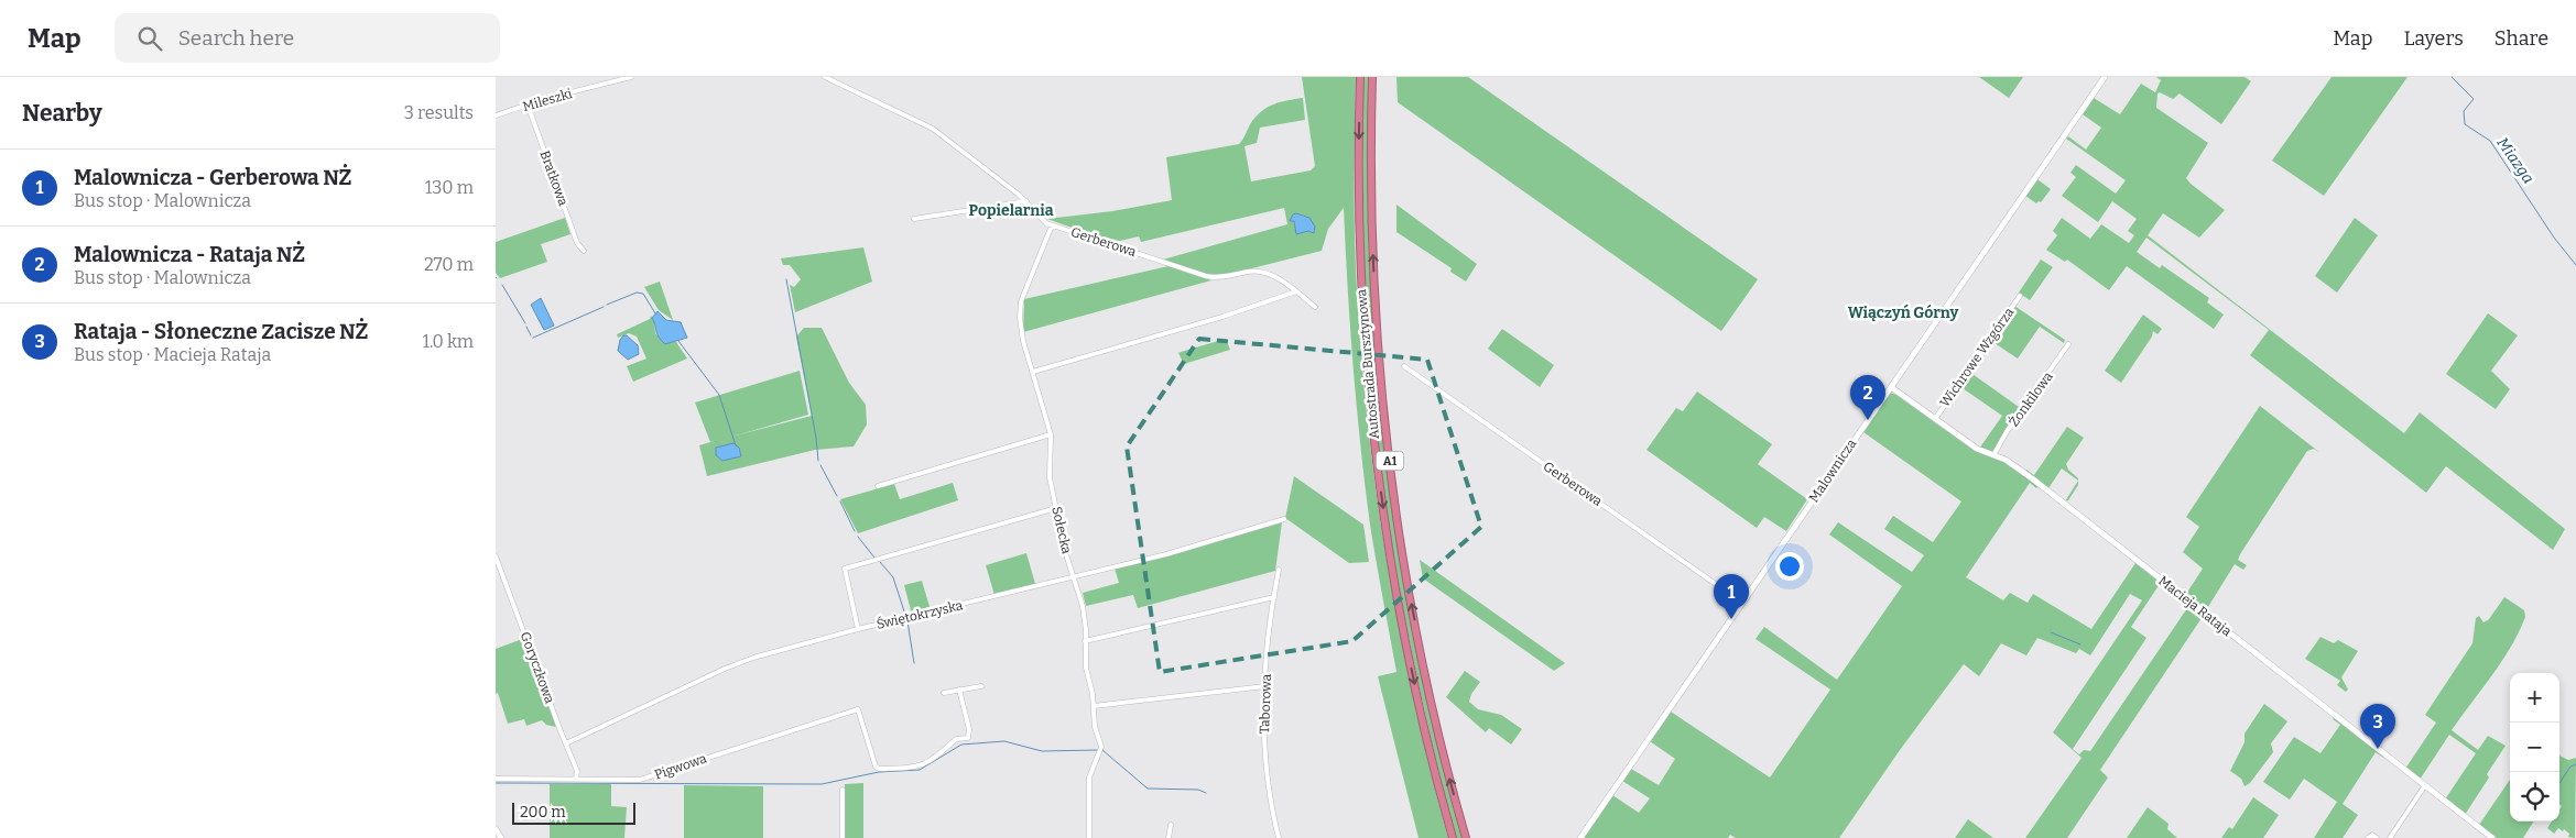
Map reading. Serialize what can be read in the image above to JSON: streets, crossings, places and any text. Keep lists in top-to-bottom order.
{
  "streets": {
    "highway": ["Autostrada Bursztynowa", "A1"],
    "street": [
      "Mileszki",
      "Bratkowa",
      "Gerberowa",
      "Wichrowe Wzgórza",
      "Żonkilowa",
      "Malownicza",
      "Sołecka",
      "Macieja Rataja",
      "Świętokrzyska",
      "Goryczkowa",
      "Taborowa",
      "Pigwowa"
    ]
  },
  "crossings": [
    ["Mileszki", "Bratkowa"],
    ["Gerberowa", "Malownicza"],
    ["Gerberowa", "Sołecka"],
    ["Wichrowe Wzgórza", "Macieja Rataja"],
    ["Żonkilowa", "Macieja Rataja"],
    ["Malownicza", "Macieja Rataja"],
    ["Sołecka", "Świętokrzyska"],
    ["Świętokrzyska", "Goryczkowa"],
    ["Goryczkowa", "Pigwowa"]
  ],
  "districts": ["Popielarnia", "Wiączyń Górny"],
  "water": ["Miazga"],
  "scale_bar": "200 m",
  "page": {
    "header": "Map",
    "search": "Search here",
    "nav": ["Map", "Layers", "Share"],
    "heading": ["Nearby", "3 results"],
    "list": [
      {
        "mark": "1",
        "name": "Malownicza - Gerberowa NŻ",
        "note": "Bus stop · Malownicza",
        "value": "130 m"
      },
      {
        "mark": "2",
        "name": "Malownicza - Rataja NŻ",
        "note": "Bus stop · Malownicza",
        "value": "270 m"
      },
      {
        "mark": "3",
        "name": "Rataja - Słoneczne Zacisze NŻ",
        "note": "Bus stop · Macieja Rataja",
        "value": "1.0 km"
      }
    ],
    "pins": ["2", "1", "3"],
    "map_buttons": ["+", "−"],
    "scale": "200 m"
  }
}
